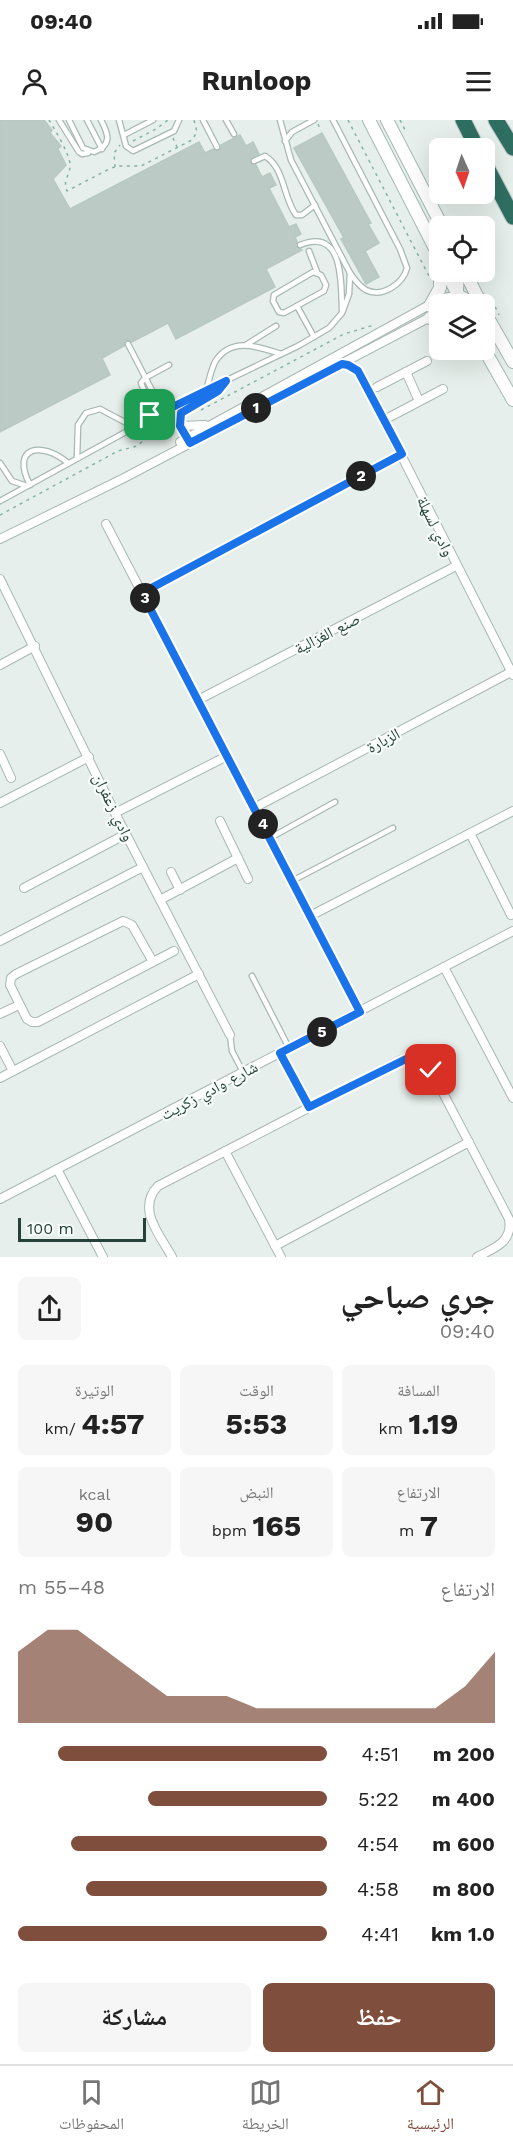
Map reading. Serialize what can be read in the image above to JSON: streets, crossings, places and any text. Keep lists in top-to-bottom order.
{
  "streets": {
    "street": [
      "وادي لسهلة",
      "صنع الغزالية",
      "الزبارة",
      "وادي زعفران",
      "شارع وادي زكريت"
    ]
  },
  "crossings": [
    ["وادي لسهلة", "صنع الغزالية"],
    ["وادي لسهلة", "الزبارة"]
  ],
  "scale_bar": "100 m",
  "north": "bottom",
  "page": {
    "status": "09:40",
    "header": "Runloop",
    "pins": [
      "1",
      "2",
      "3",
      "4",
      "5"
    ],
    "scale": "100 m",
    "heading": ["جري صباحي", "09:40"],
    "stats": [
      ["المسافة", "1.19 km"],
      ["الوقت", "5:53"],
      ["الوتيرة", "4:57 /km"],
      ["الارتفاع", "7 m"],
      ["النبض", "165 bpm"],
      ["kcal", "90"]
    ],
    "chart": ["الارتفاع", "48–55 m"],
    "list": [
      {
        "name": "200 m",
        "note": "4:51"
      },
      {
        "name": "400 m",
        "note": "5:22"
      },
      {
        "name": "600 m",
        "note": "4:54"
      },
      {
        "name": "800 m",
        "note": "4:58"
      },
      {
        "name": "1.0 km",
        "note": "4:41"
      }
    ],
    "buttons": ["حفظ", "مشاركة"],
    "tabs": ["الرئيسية", "الخريطة", "المحفوظات"]
  }
}
